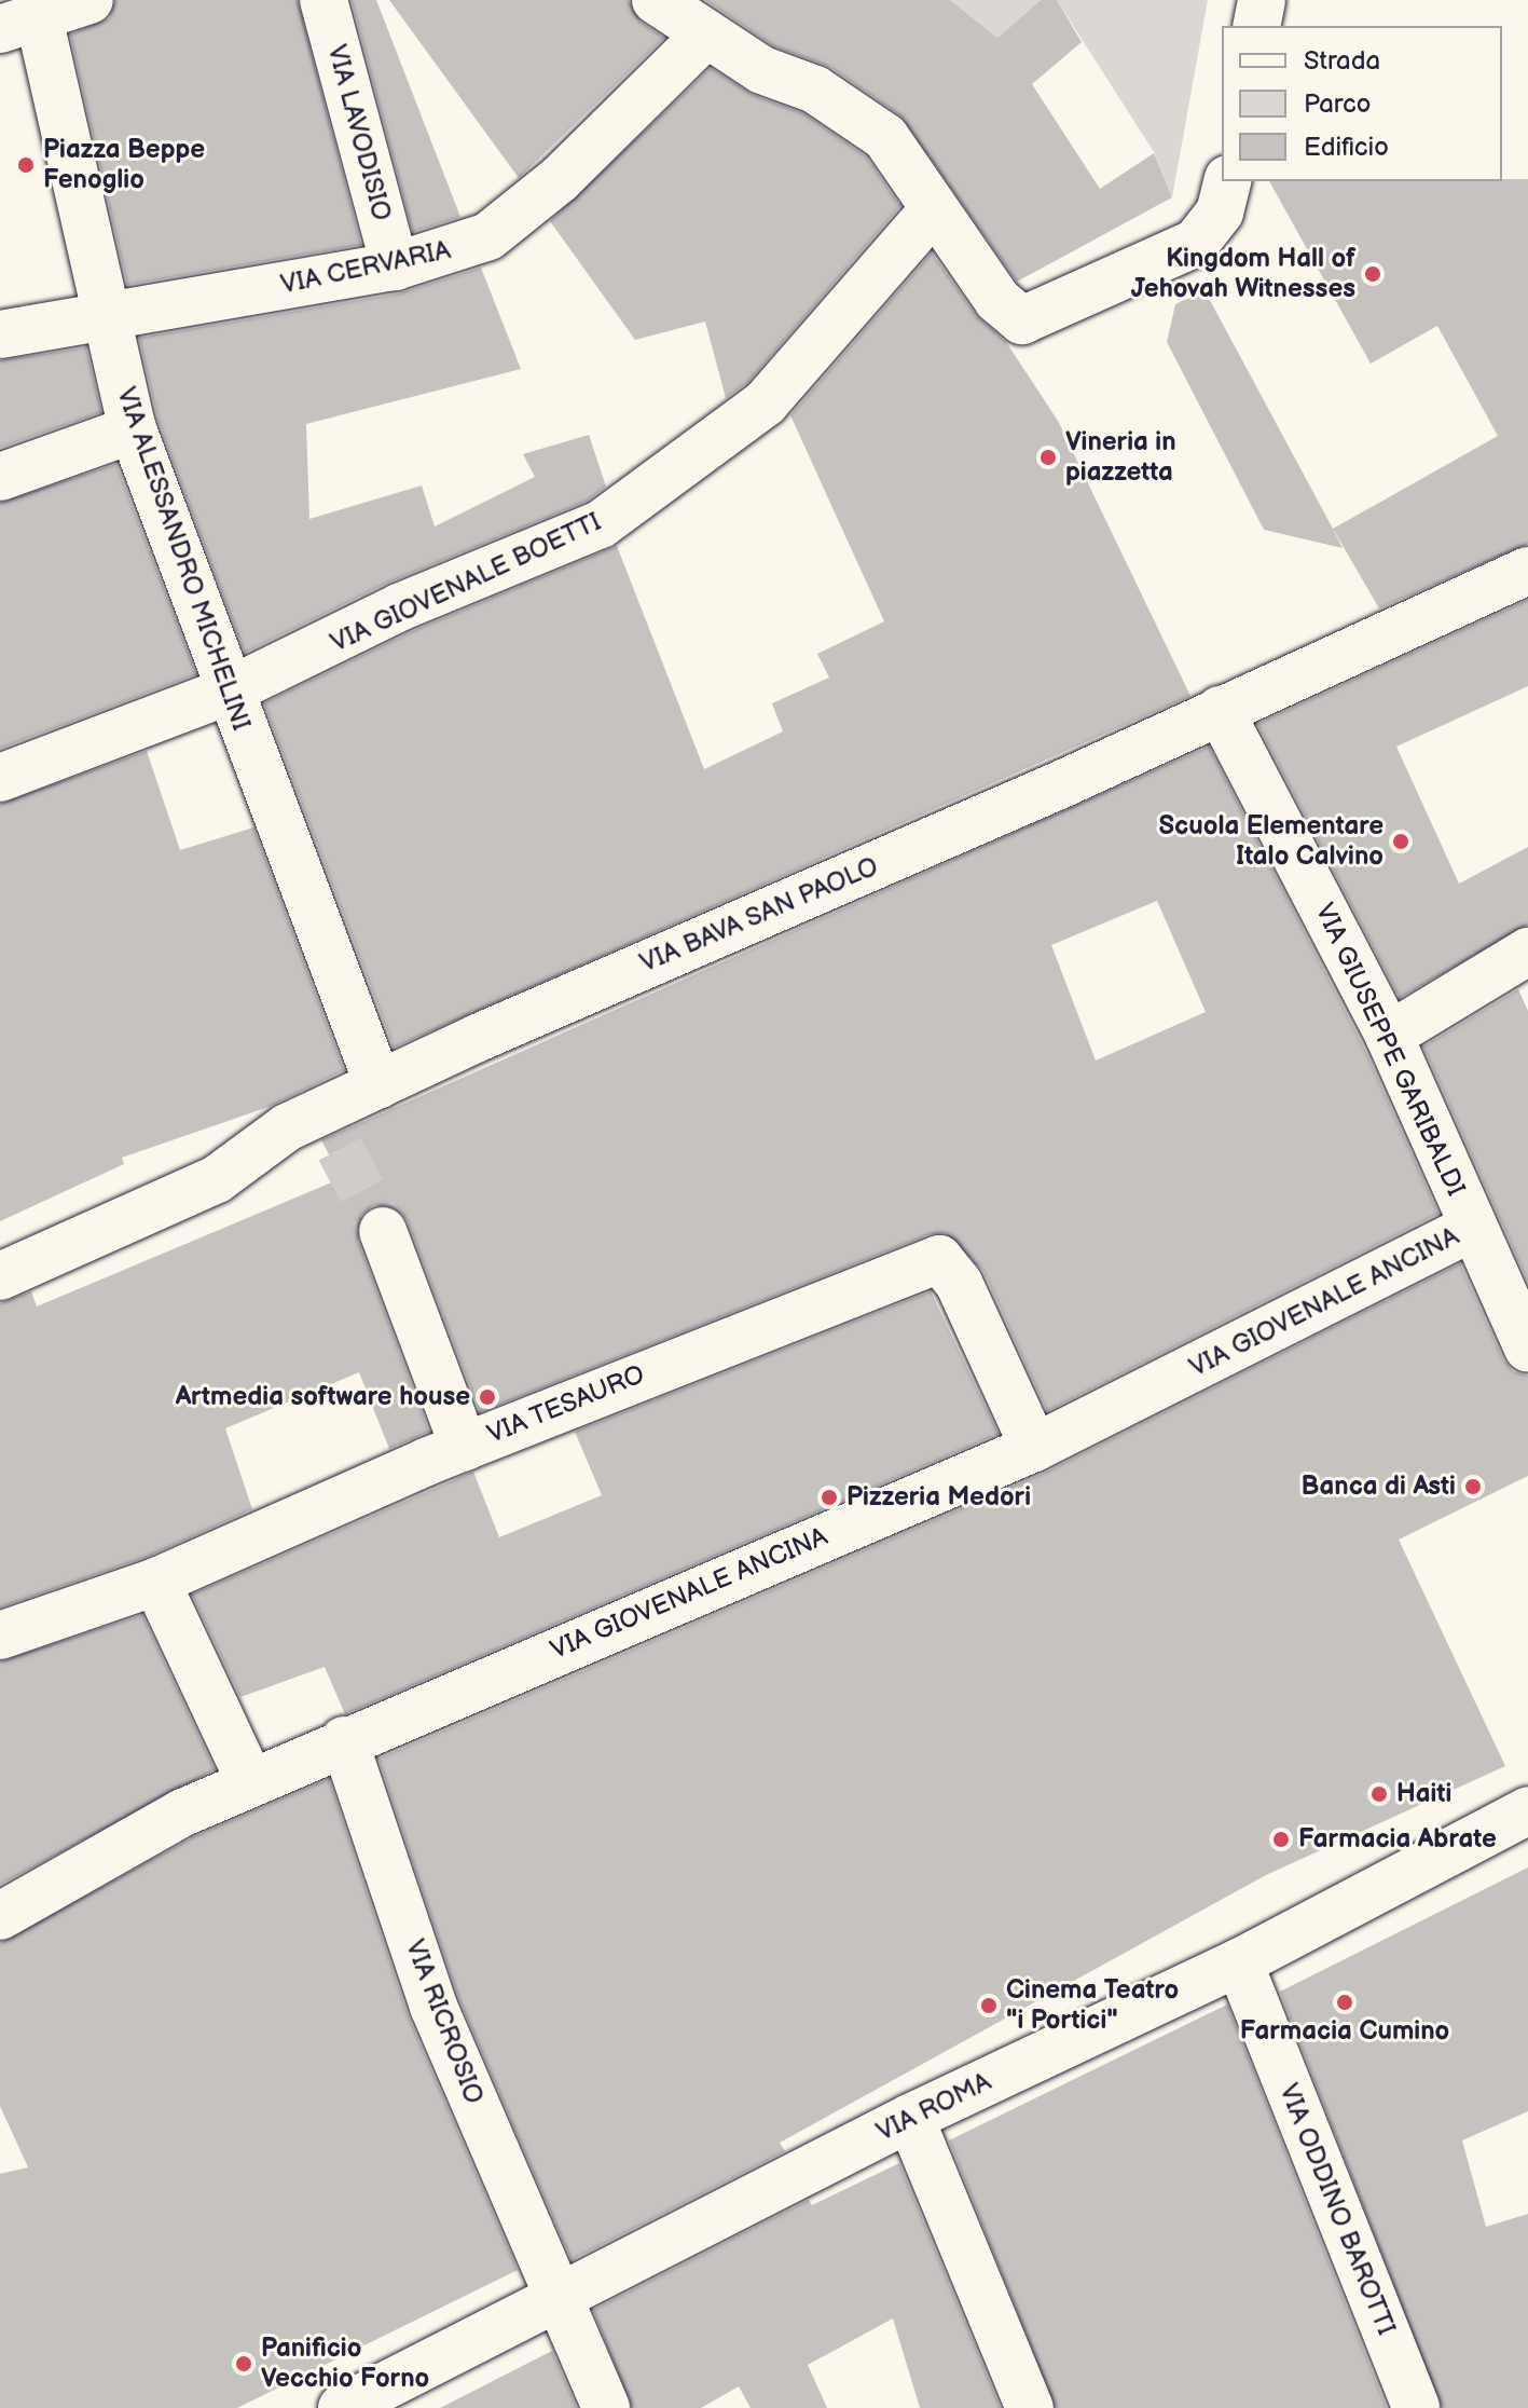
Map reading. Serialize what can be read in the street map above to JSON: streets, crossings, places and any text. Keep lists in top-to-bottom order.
{
  "streets": {
    "street": [
      "VIA LAVODISIO",
      "VIA CERVARIA",
      "VIA ALESSANDRO MICHELINI",
      "VIA GIOVENALE BOETTI",
      "VIA BAVA SAN PAOLO",
      "VIA GIUSEPPE GARIBALDI",
      "VIA GIOVENALE ANCINA",
      "VIA TESAURO",
      "VIA RICROSIO",
      "VIA ROMA",
      "VIA ODDINO BAROTTI"
    ]
  },
  "crossings": [
    ["VIA LAVODISIO", "VIA CERVARIA"],
    ["VIA CERVARIA", "VIA ALESSANDRO MICHELINI"],
    ["VIA ALESSANDRO MICHELINI", "VIA GIOVENALE BOETTI"],
    ["VIA ALESSANDRO MICHELINI", "VIA BAVA SAN PAOLO"],
    ["VIA BAVA SAN PAOLO", "VIA GIUSEPPE GARIBALDI"],
    ["VIA GIUSEPPE GARIBALDI", "VIA GIOVENALE ANCINA"],
    ["VIA GIOVENALE ANCINA", "VIA TESAURO"],
    ["VIA GIOVENALE ANCINA", "VIA RICROSIO"],
    ["VIA RICROSIO", "VIA ROMA"],
    ["VIA ROMA", "VIA ODDINO BAROTTI"]
  ],
  "places": [
    "Piazza Beppe Fenoglio",
    "Kingdom Hall of Jehovah Witnesses",
    "Vineria in piazzetta",
    "Scuola Elementare Italo Calvino",
    "Artmedia software house",
    "Banca di Asti",
    "Pizzeria Medori",
    "Haiti",
    "Farmacia Abrate",
    "Farmacia Cumino",
    "Cinema Teatro \"i Portici\"",
    "Panificio Vecchio Forno"
  ],
  "legend": ["Strada", "Parco", "Edificio"]
}
